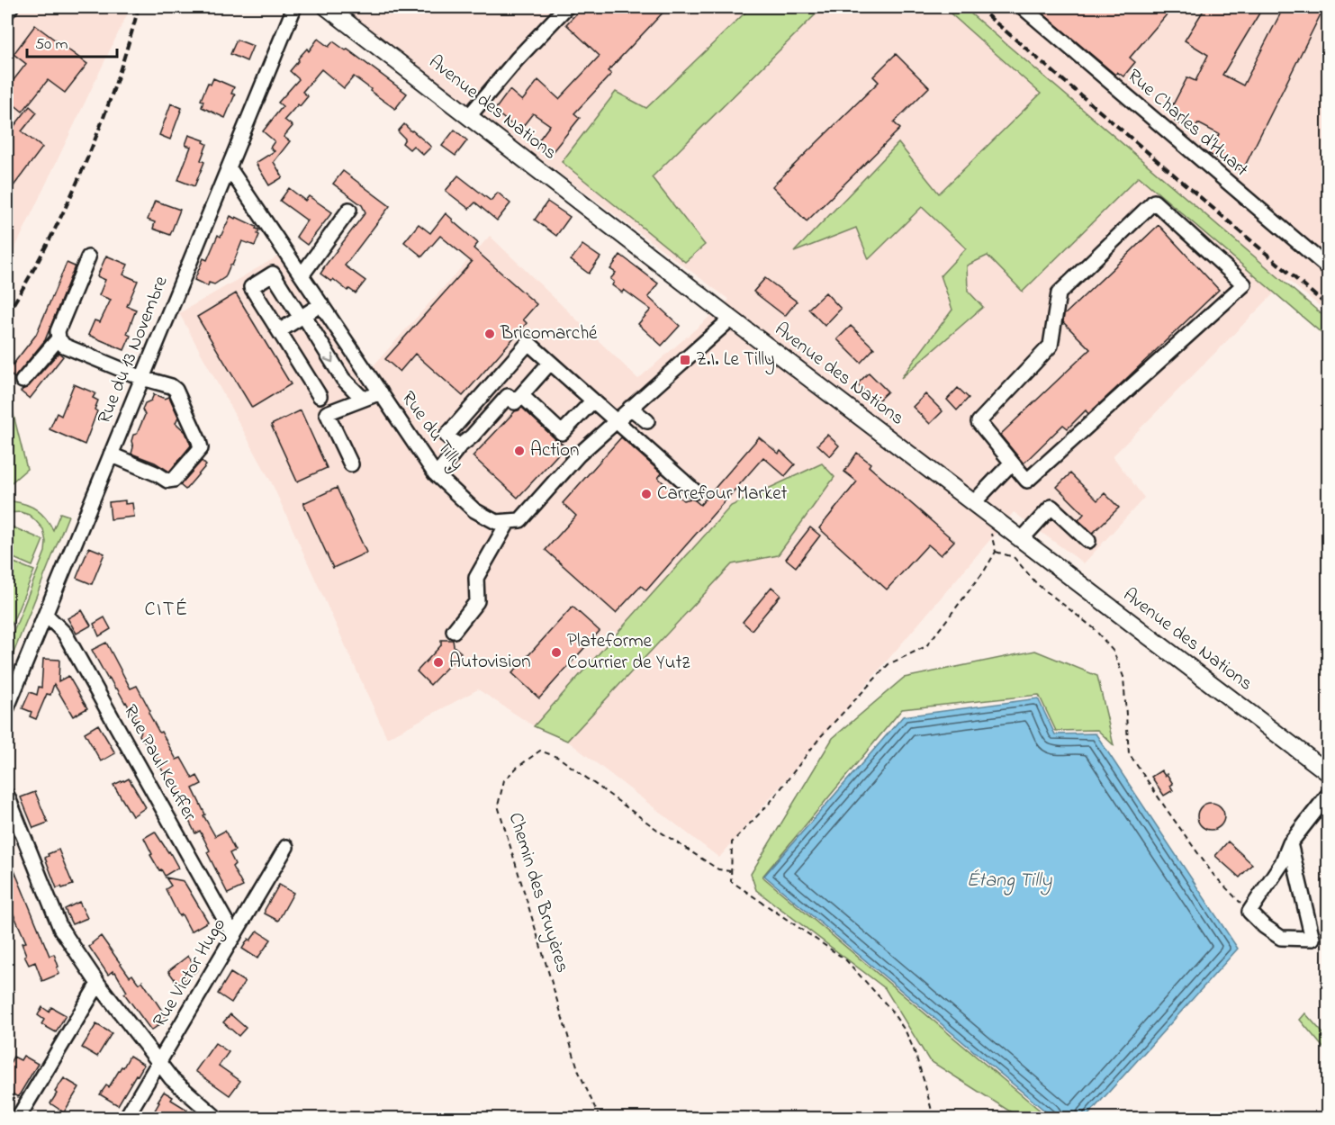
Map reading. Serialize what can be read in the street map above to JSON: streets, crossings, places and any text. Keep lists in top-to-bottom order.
{
  "streets": {
    "main road": ["Avenue des Nations"],
    "street": [
      "Rue Charles d’Huart",
      "Rue du 13 Novembre",
      "Rue du Tilly",
      "Rue Paul Keuffer",
      "Rue Victor Hugo"
    ],
    "path": ["Chemin des Bruyères"]
  },
  "crossings": [
    ["Rue du 13 Novembre", "Rue du Tilly"],
    ["Rue du 13 Novembre", "Rue Paul Keuffer"],
    ["Rue Paul Keuffer", "Rue Victor Hugo"]
  ],
  "districts": ["CITÉ"],
  "water": ["Étang Tilly"],
  "places": {
    "other": [
      "Bricomarché",
      "Action",
      "Carrefour Market",
      "Plateforme Courrier de Yutz",
      "Autovision"
    ],
    "transit": ["Z.I. Le Tilly"]
  },
  "scale_bar": "50 m"
}
